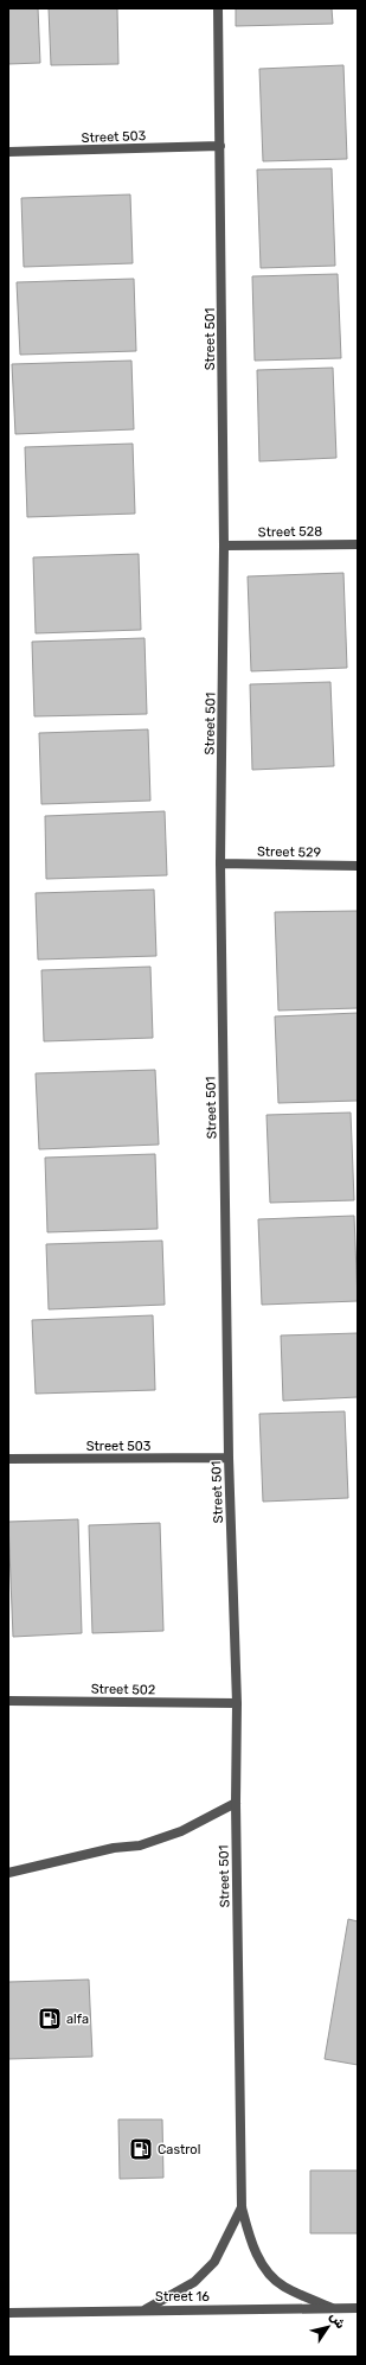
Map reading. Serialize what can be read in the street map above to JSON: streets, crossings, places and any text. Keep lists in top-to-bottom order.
{
  "streets": {
    "street": [
      "Street 503",
      "Street 501",
      "Street 528",
      "Street 529",
      "Street 502",
      "Street 16"
    ]
  },
  "crossings": [
    ["Street 503", "Street 501"],
    ["Street 501", "Street 528"],
    ["Street 501", "Street 529"],
    ["Street 501", "Street 502"],
    ["Street 501", "Street 16"]
  ],
  "places": {
    "fuel station": ["alfa", "Castrol"]
  },
  "north": "top right"
}
